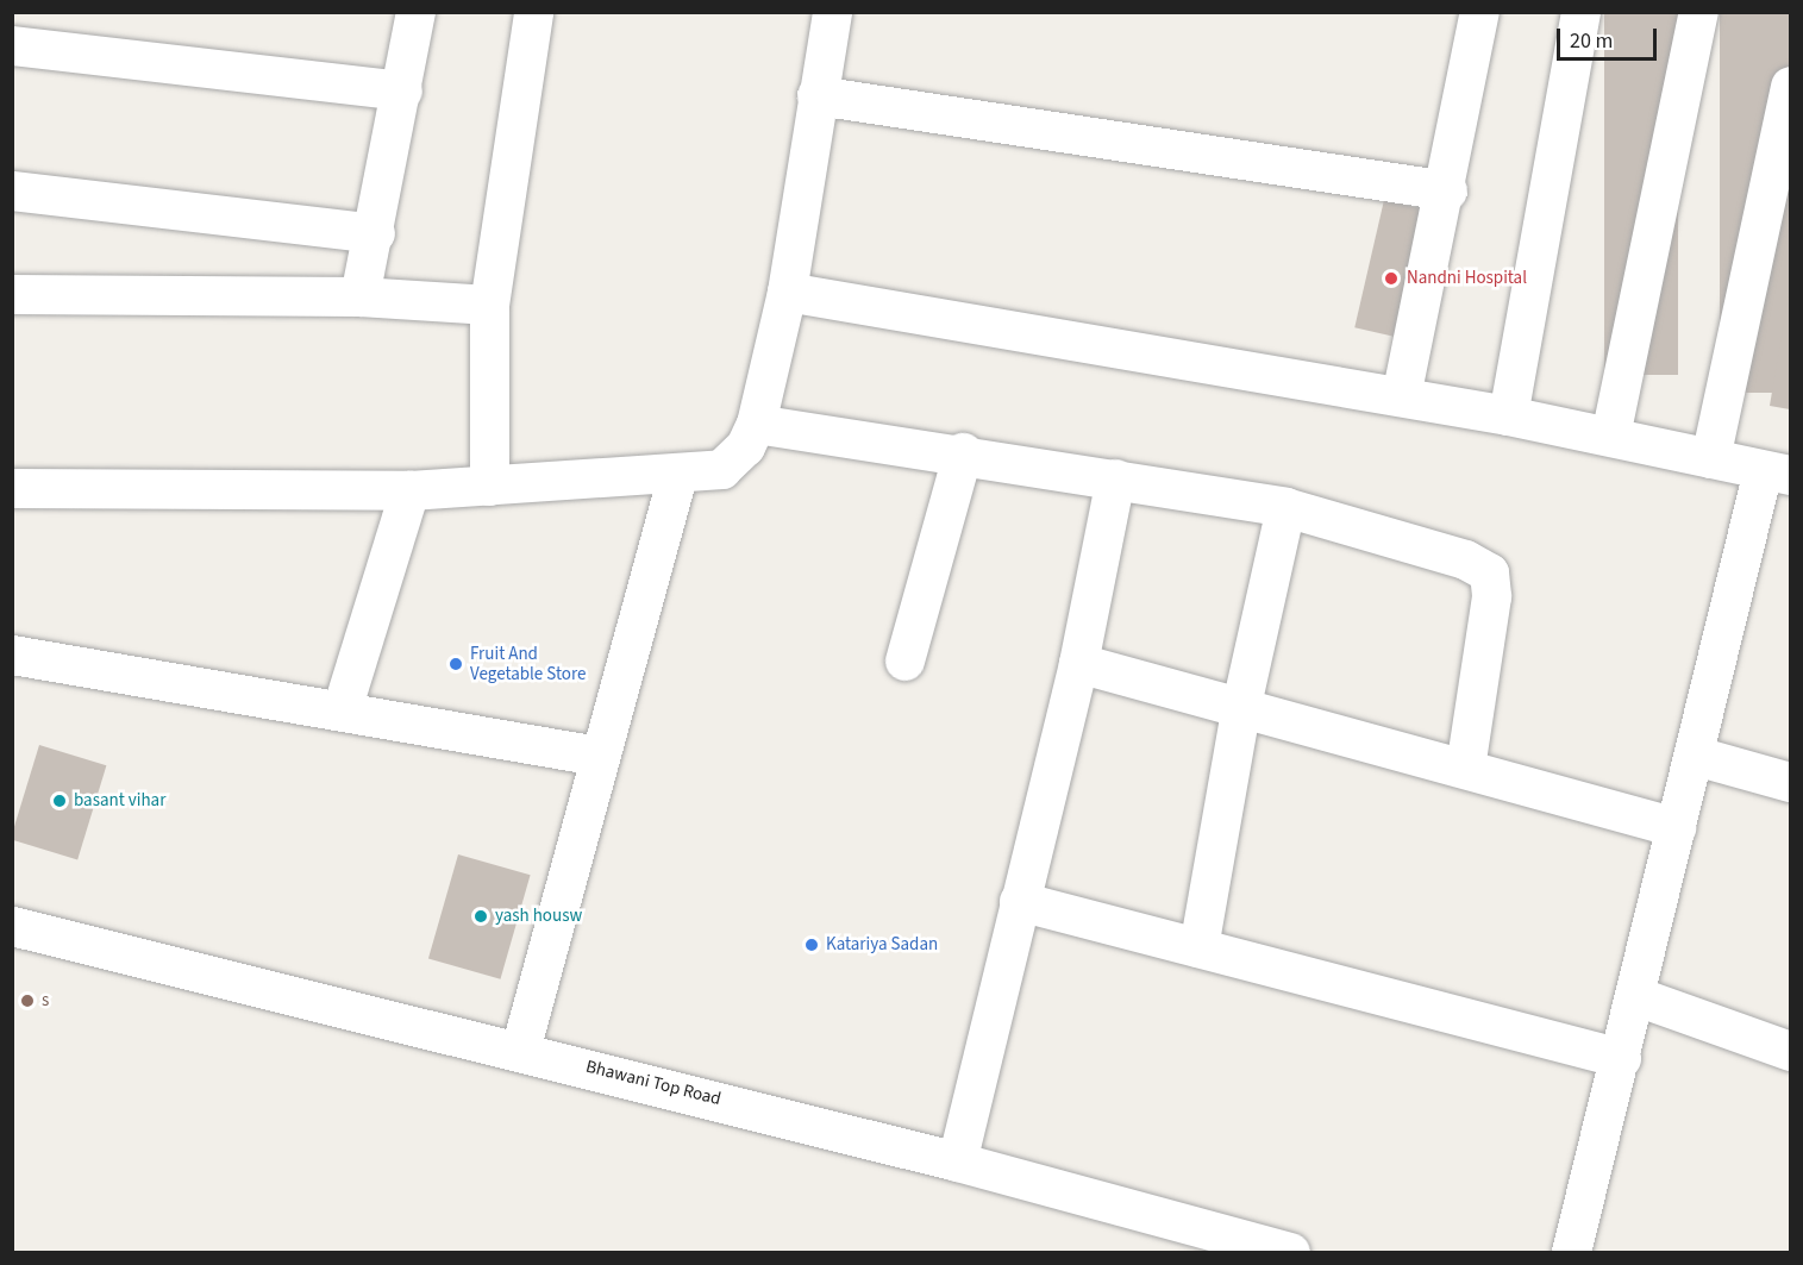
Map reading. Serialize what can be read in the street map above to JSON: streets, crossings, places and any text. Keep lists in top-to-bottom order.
{
  "streets": {
    "street": ["Bhawani Top Road"]
  },
  "places": [
    "Nandni Hospital",
    "Fruit And Vegetable Store",
    "basant vihar",
    "yash housw",
    "Katariya Sadan",
    "s"
  ],
  "scale_bar": "20 m"
}
